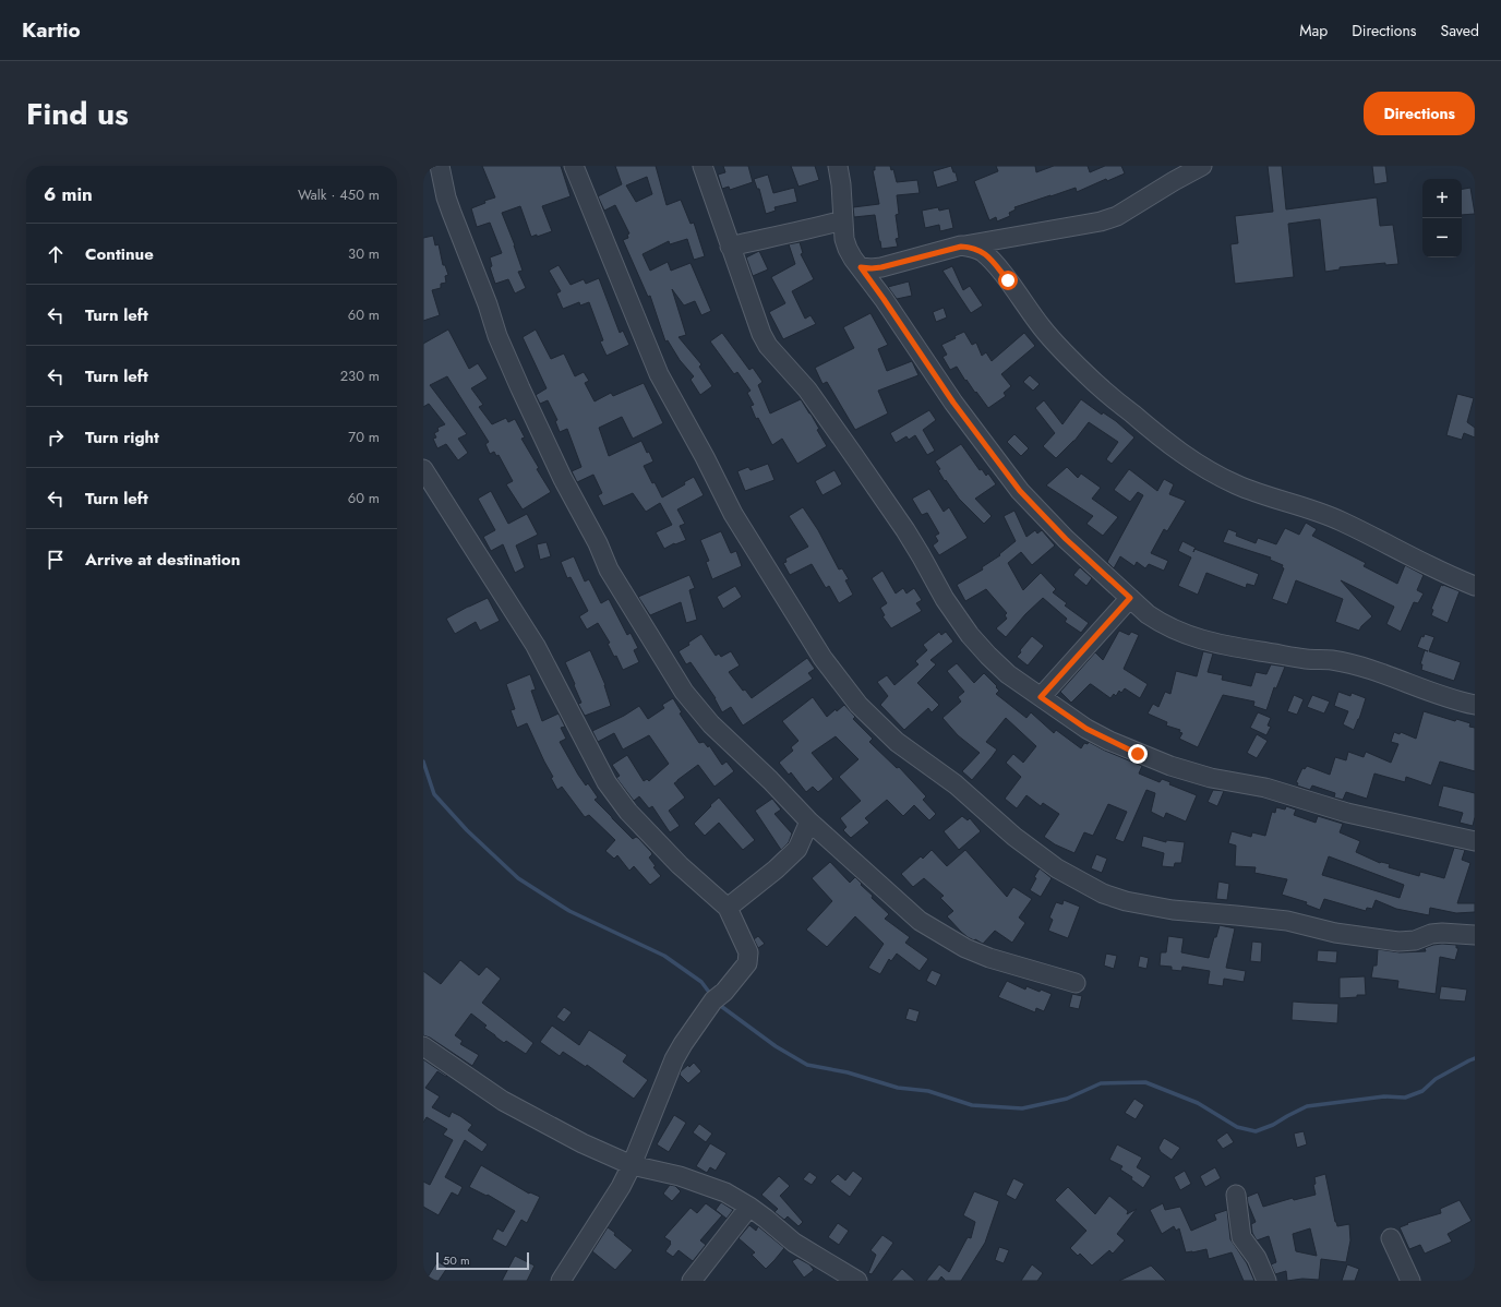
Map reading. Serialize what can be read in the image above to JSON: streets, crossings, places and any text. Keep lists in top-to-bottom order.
{
  "scale_bar": "50 m",
  "page": {
    "header": "Kartio",
    "nav": ["Map", "Directions", "Saved"],
    "title": "Find us",
    "buttons": "Directions",
    "heading": ["6 min", "Walk · 450 m"],
    "map_buttons": ["+", "−"],
    "list": [
      ["Continue", "30 m"],
      ["Turn left", "60 m"],
      ["Turn left", "230 m"],
      ["Turn right", "70 m"],
      ["Turn left", "60 m"],
      "Arrive at destination"
    ],
    "scale": "50 m"
  }
}
